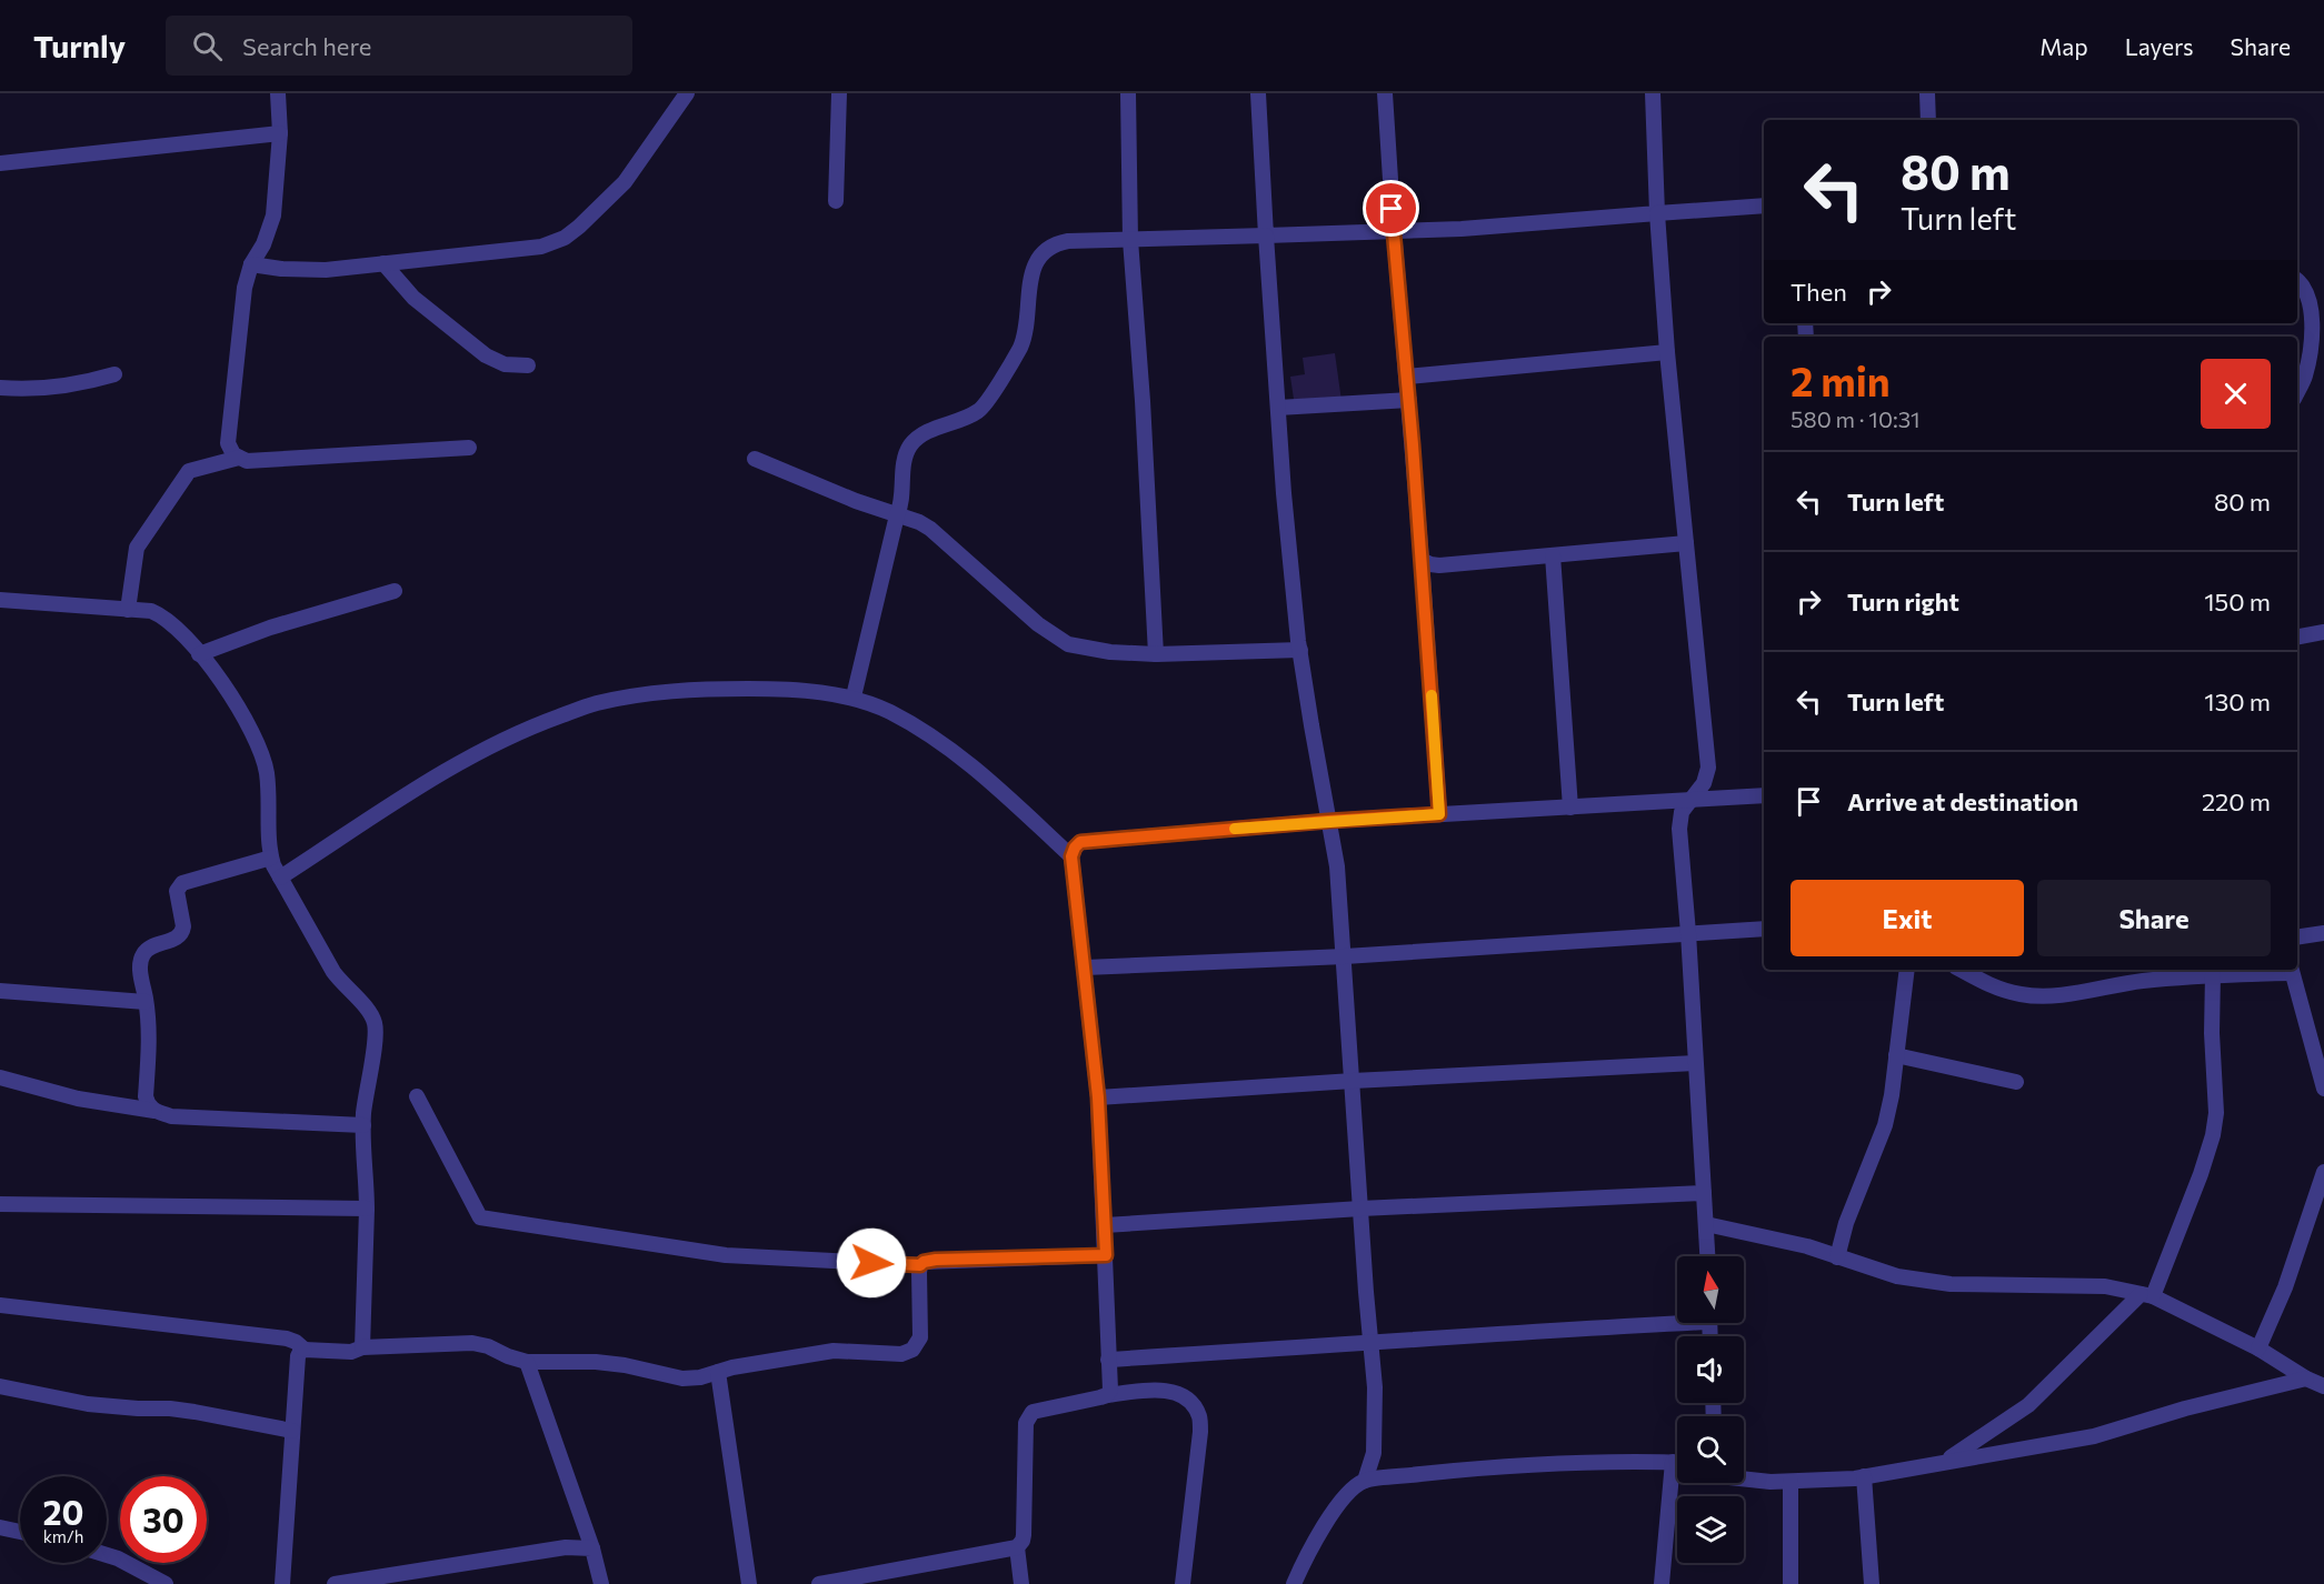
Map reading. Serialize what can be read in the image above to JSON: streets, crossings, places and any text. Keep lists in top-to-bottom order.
{
  "north": "top",
  "page": {
    "header": "Turnly",
    "search": "Search here",
    "nav": ["Map", "Layers", "Share"],
    "turn": ["80 m", "Turn left"],
    "then": "Then",
    "heading": ["2 min", "580 m · 10:31"],
    "list": [
      {
        "name": "Turn left",
        "value": "80 m"
      },
      {
        "name": "Turn right",
        "value": "150 m"
      },
      {
        "name": "Turn left",
        "value": "130 m"
      },
      {
        "name": "Arrive at destination",
        "value": "220 m"
      }
    ],
    "buttons": ["Exit", "Share"],
    "speed": "20 km/h",
    "limit": "30"
  }
}
